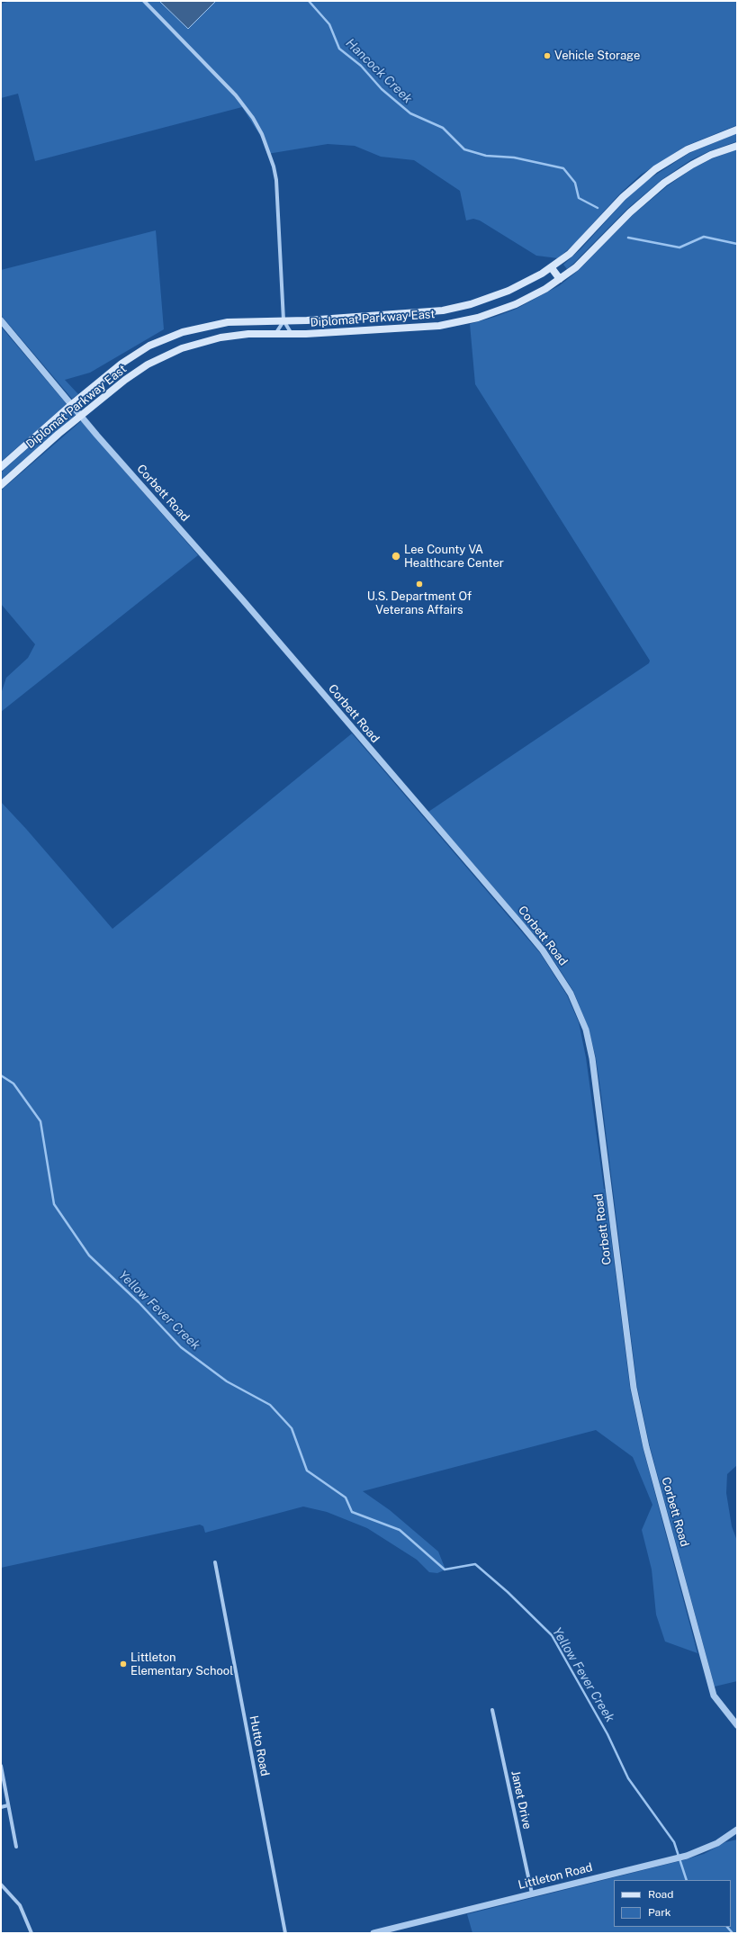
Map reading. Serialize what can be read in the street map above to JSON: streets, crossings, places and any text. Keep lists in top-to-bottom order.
{
  "streets": {
    "main road": ["Diplomat Parkway East"],
    "street": [
      "Corbett Road",
      "Hutto Road",
      "Janet Drive",
      "Littleton Road"
    ]
  },
  "crossings": [
    ["Diplomat Parkway East", "Corbett Road"],
    ["Janet Drive", "Littleton Road"]
  ],
  "water": ["Hancock Creek", "Yellow Fever Creek"],
  "places": [
    "Vehicle Storage",
    "Lee County VA Healthcare Center",
    "U.S. Department Of Veterans Affairs",
    "Littleton Elementary School"
  ],
  "legend": ["Road", "Park"]
}
